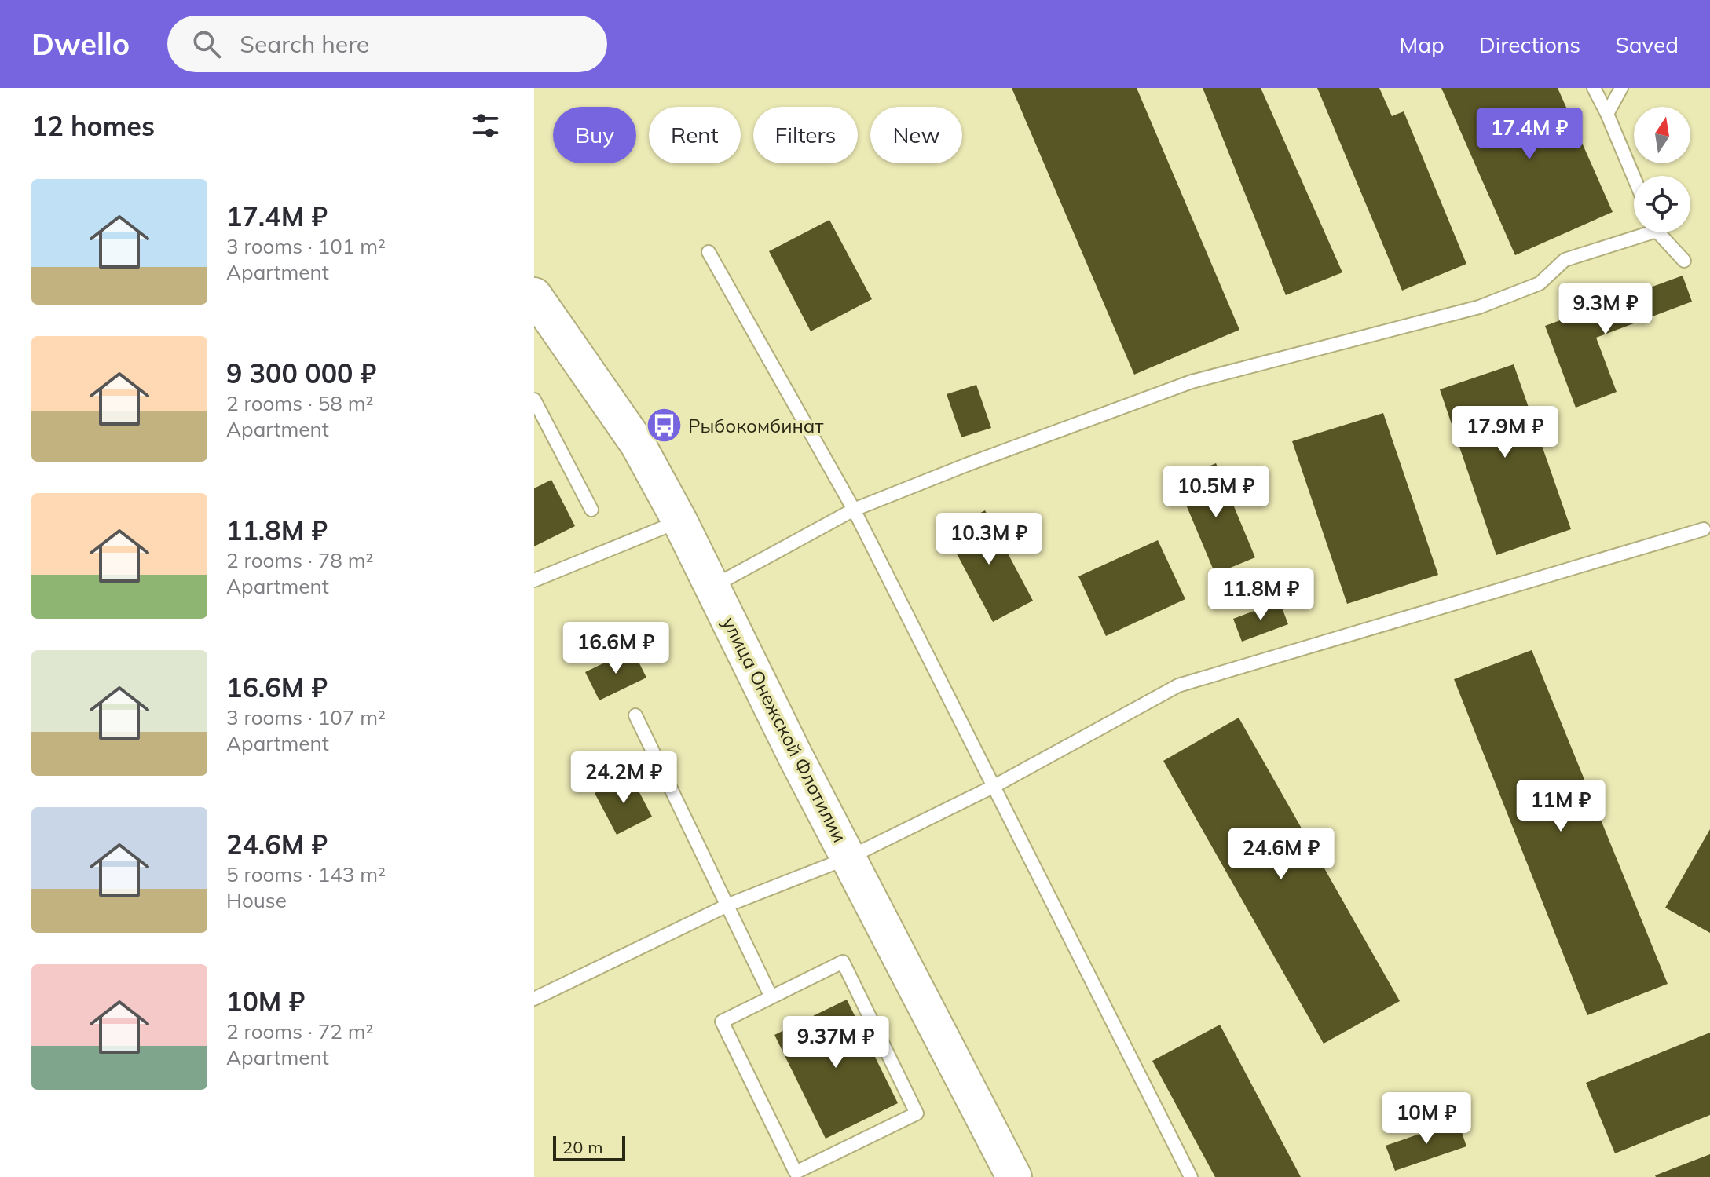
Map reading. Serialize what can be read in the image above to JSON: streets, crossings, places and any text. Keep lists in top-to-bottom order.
{
  "streets": {
    "main road": ["улица Онежской Флотилии"]
  },
  "places": {
    "bus stop": ["Рыбокомбинат"]
  },
  "scale_bar": "20 m",
  "north": "top",
  "page": {
    "header": "Dwello",
    "search": "Search here",
    "nav": ["Map", "Directions", "Saved"],
    "heading": "12 homes",
    "chip": [
      "Buy",
      "Rent",
      "Filters",
      "New"
    ],
    "price": [
      "17.4M ₽",
      "9.3M ₽",
      "17.9M ₽",
      "10.5M ₽",
      "10.3M ₽",
      "11.8M ₽",
      "16.6M ₽",
      "24.2M ₽",
      "11M ₽",
      "24.6M ₽",
      "9.37M ₽",
      "10M ₽"
    ],
    "list": [
      {
        "name": "17.4M ₽",
        "note": "3 rooms · 101 m² · Apartment"
      },
      {
        "name": "9 300 000 ₽",
        "note": "2 rooms · 58 m² · Apartment"
      },
      {
        "name": "11.8M ₽",
        "note": "2 rooms · 78 m² · Apartment"
      },
      {
        "name": "16.6M ₽",
        "note": "3 rooms · 107 m² · Apartment"
      },
      {
        "name": "24.6M ₽",
        "note": "5 rooms · 143 m² · House"
      },
      {
        "name": "10M ₽",
        "note": "2 rooms · 72 m² · Apartment"
      }
    ],
    "scale": "20 m"
  }
}
